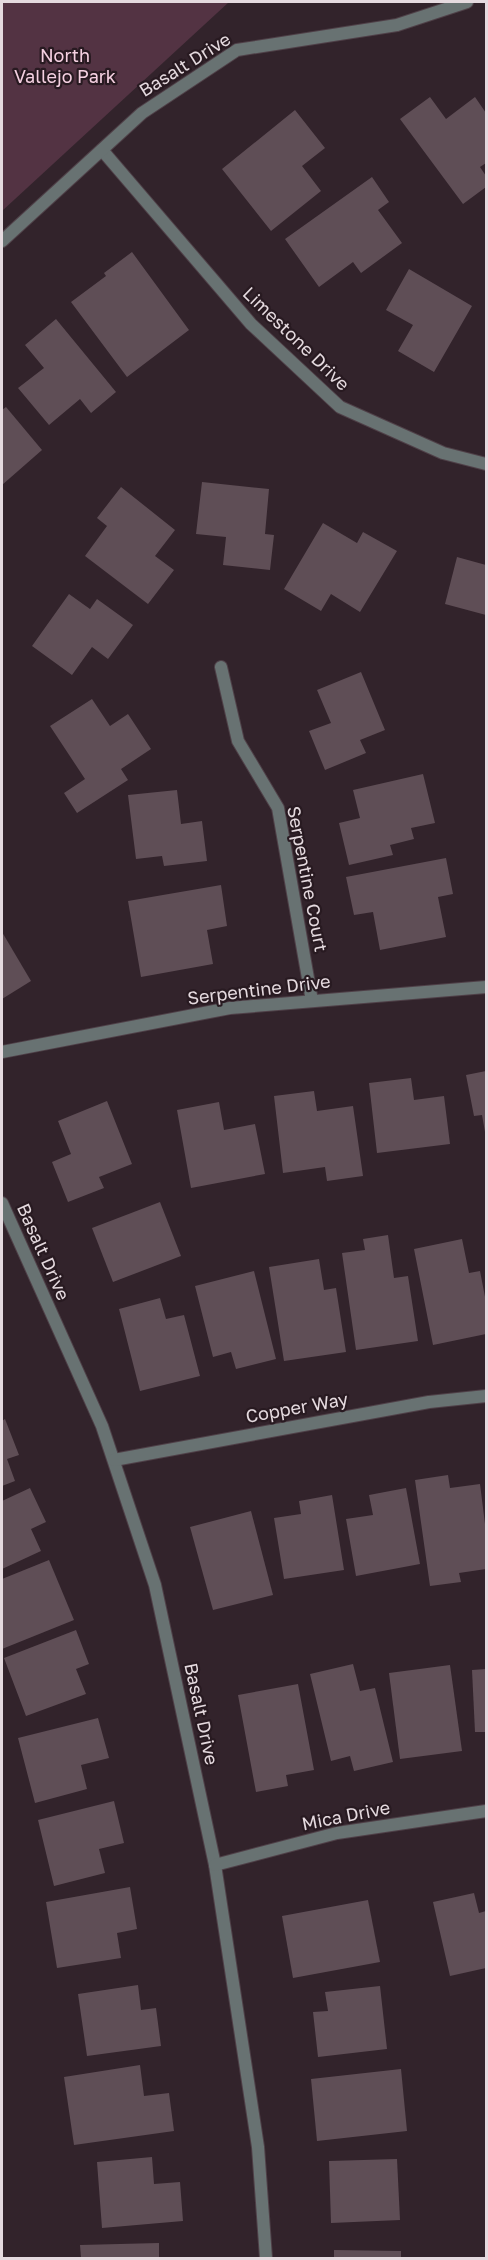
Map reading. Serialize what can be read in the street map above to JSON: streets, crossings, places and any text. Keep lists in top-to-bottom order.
{
  "streets": {
    "street": [
      "Basalt Drive",
      "Limestone Drive",
      "Serpentine Court",
      "Serpentine Drive",
      "Copper Way",
      "Mica Drive"
    ]
  },
  "crossings": [
    ["Basalt Drive", "Limestone Drive"],
    ["Basalt Drive", "Copper Way"],
    ["Basalt Drive", "Mica Drive"],
    ["Serpentine Court", "Serpentine Drive"]
  ],
  "parks": ["North Vallejo Park"]
}
